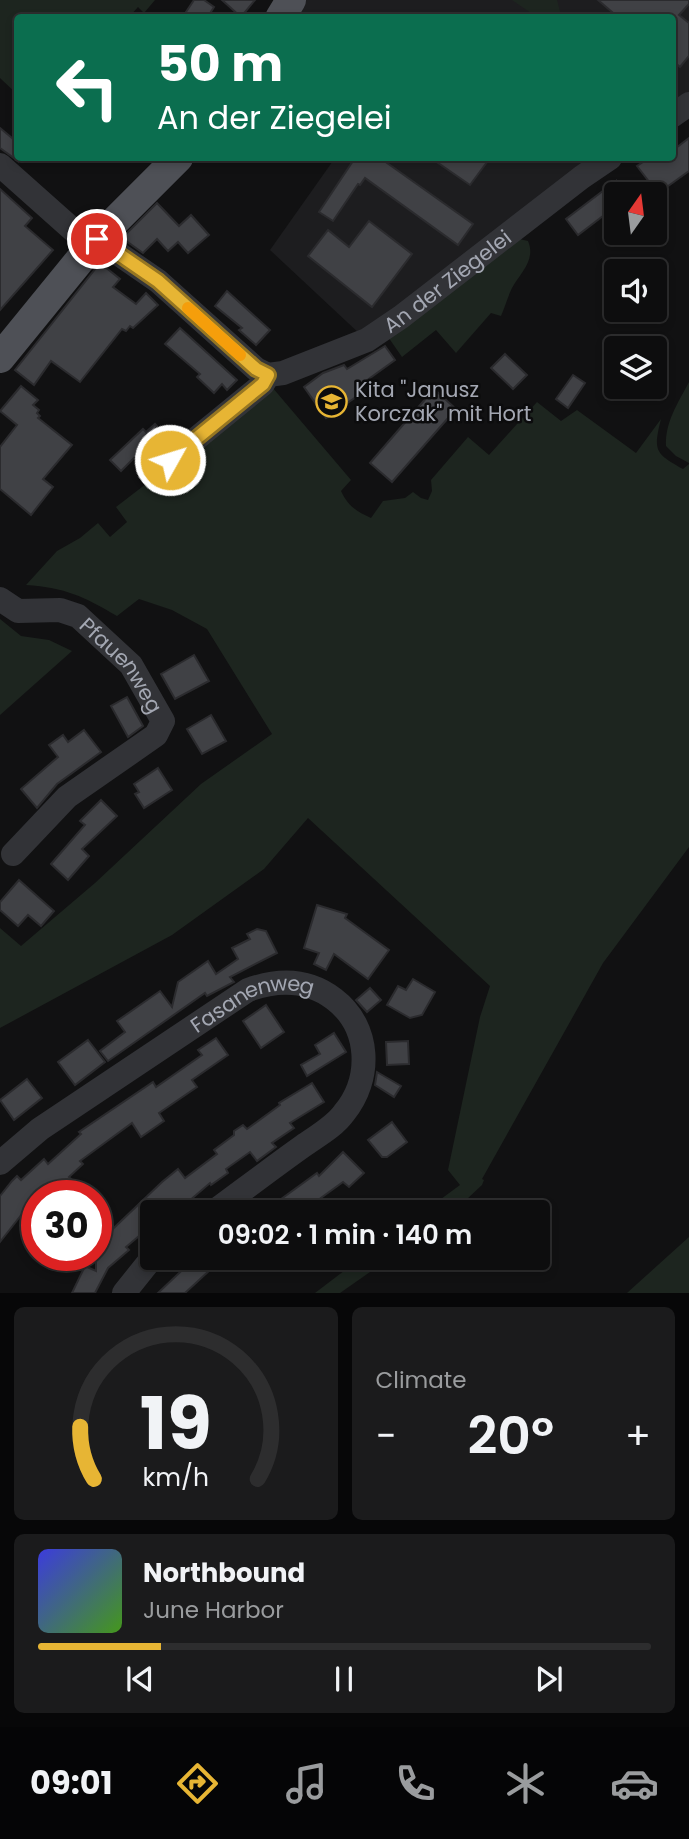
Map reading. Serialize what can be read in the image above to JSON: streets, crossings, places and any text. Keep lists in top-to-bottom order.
{
  "streets": {
    "street": ["An der Ziegelei", "Pfauenweg", "Fasanenweg"]
  },
  "places": {
    "school or university": ["Kita \"Janusz Korczak\" mit Hort"]
  },
  "north": "top",
  "page": {
    "turn": ["50 m", "An der Ziegelei"],
    "limit": "30",
    "trip": "09:02 · 1 min · 140 m",
    "tile": "Climate",
    "heat": ["−", "20°", "+"],
    "song": ["Northbound", "June Harbor"],
    "tabs": "09:01",
    "gauge": ["19", "km/h"]
  }
}
